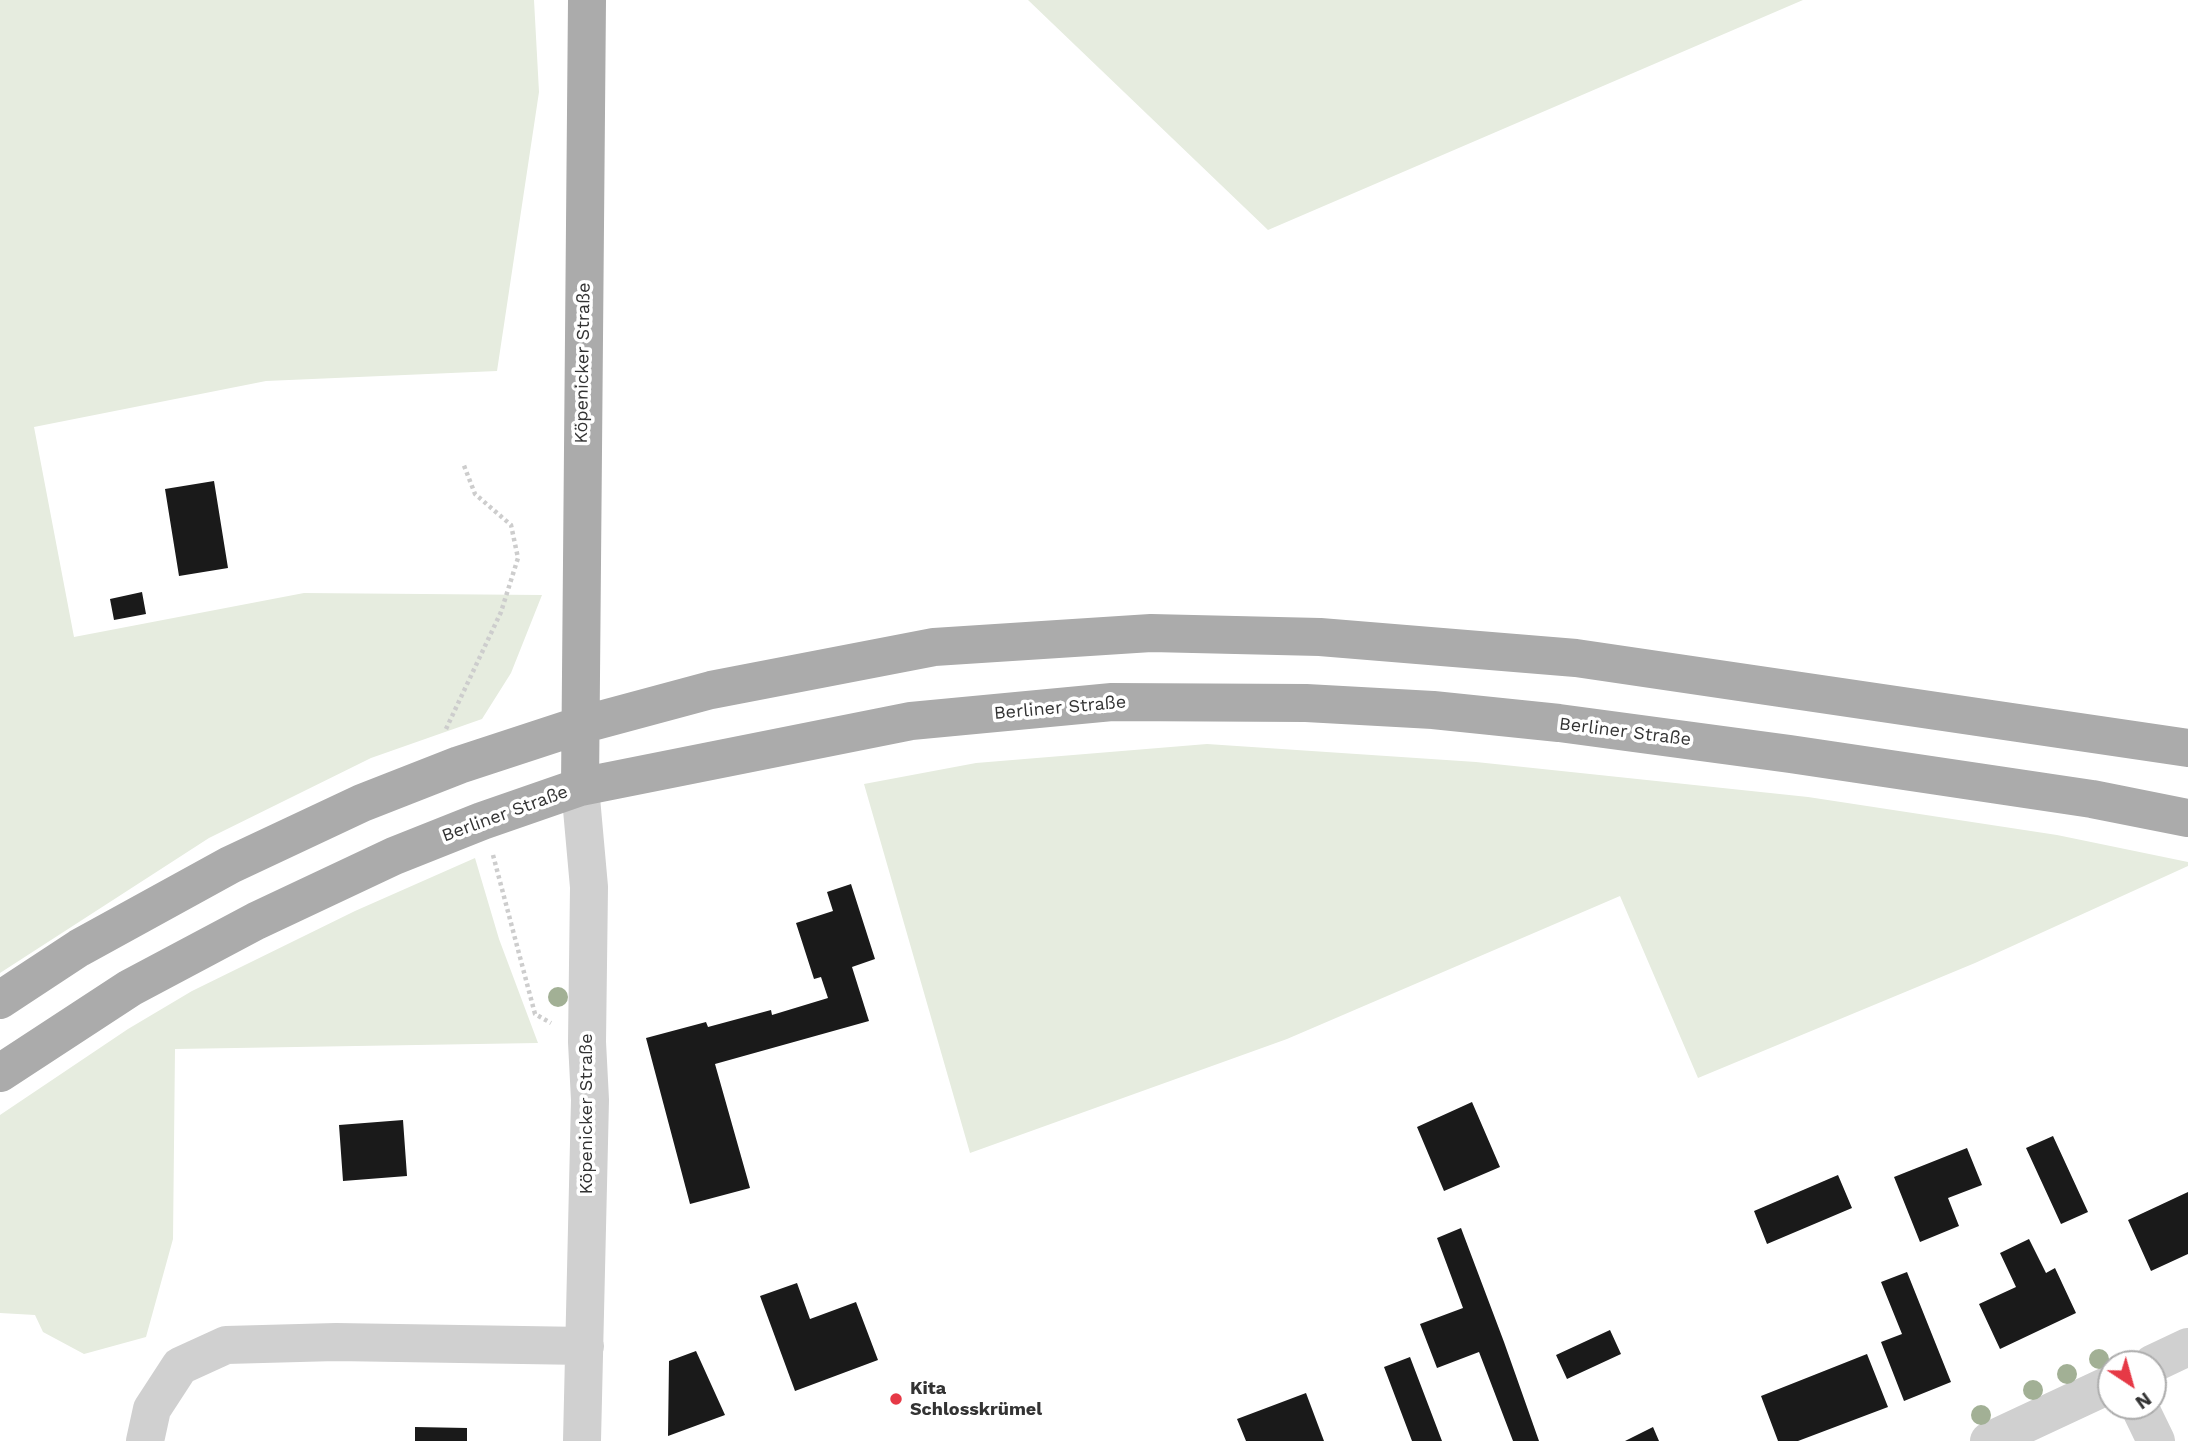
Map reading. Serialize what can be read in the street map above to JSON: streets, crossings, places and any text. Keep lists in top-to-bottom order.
{
  "streets": {
    "main road": ["Köpenicker Straße", "Berliner Straße"]
  },
  "crossings": [
    ["Köpenicker Straße", "Berliner Straße"]
  ],
  "places": ["Kita Schlosskrümel"],
  "north": "bottom right"
}
